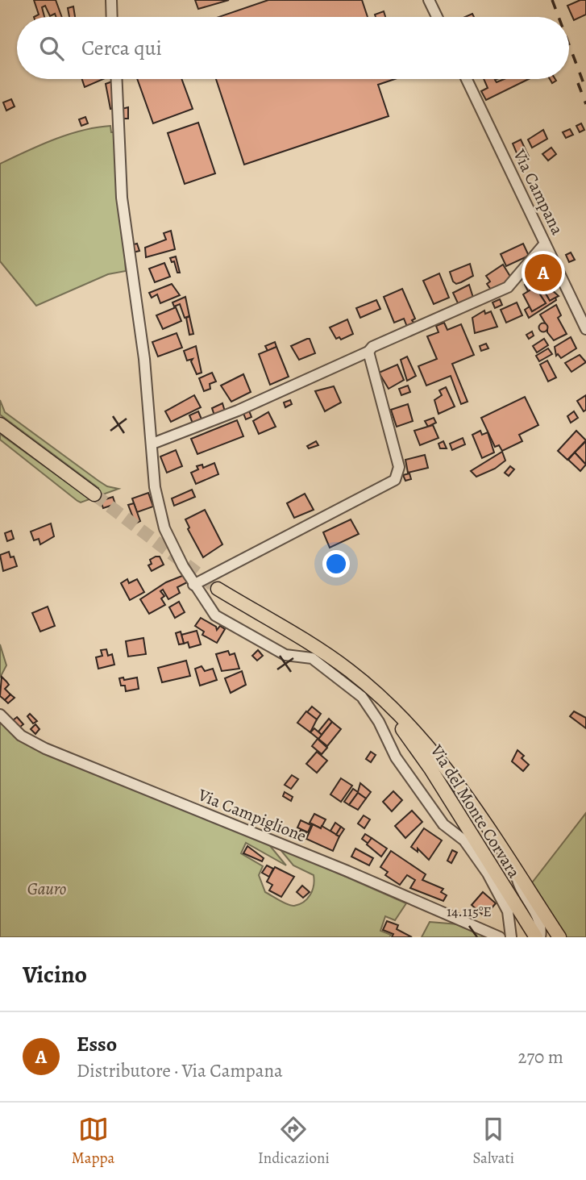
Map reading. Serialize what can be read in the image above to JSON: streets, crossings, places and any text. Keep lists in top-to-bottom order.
{
  "streets": {
    "main road": ["Via del Monte Corvara"],
    "street": ["Via Campana", "Via Campiglione"]
  },
  "parks": ["Gauro"],
  "page": {
    "search": "Cerca qui",
    "pins": "A",
    "heading": "Vicino",
    "list": [
      {
        "mark": "A",
        "name": "Esso",
        "note": "Distributore · Via Campana",
        "value": "270 m"
      }
    ],
    "nav": ["Mappa", "Indicazioni", "Salvati"]
  },
  "coordinates": ["14.115°E"]
}
